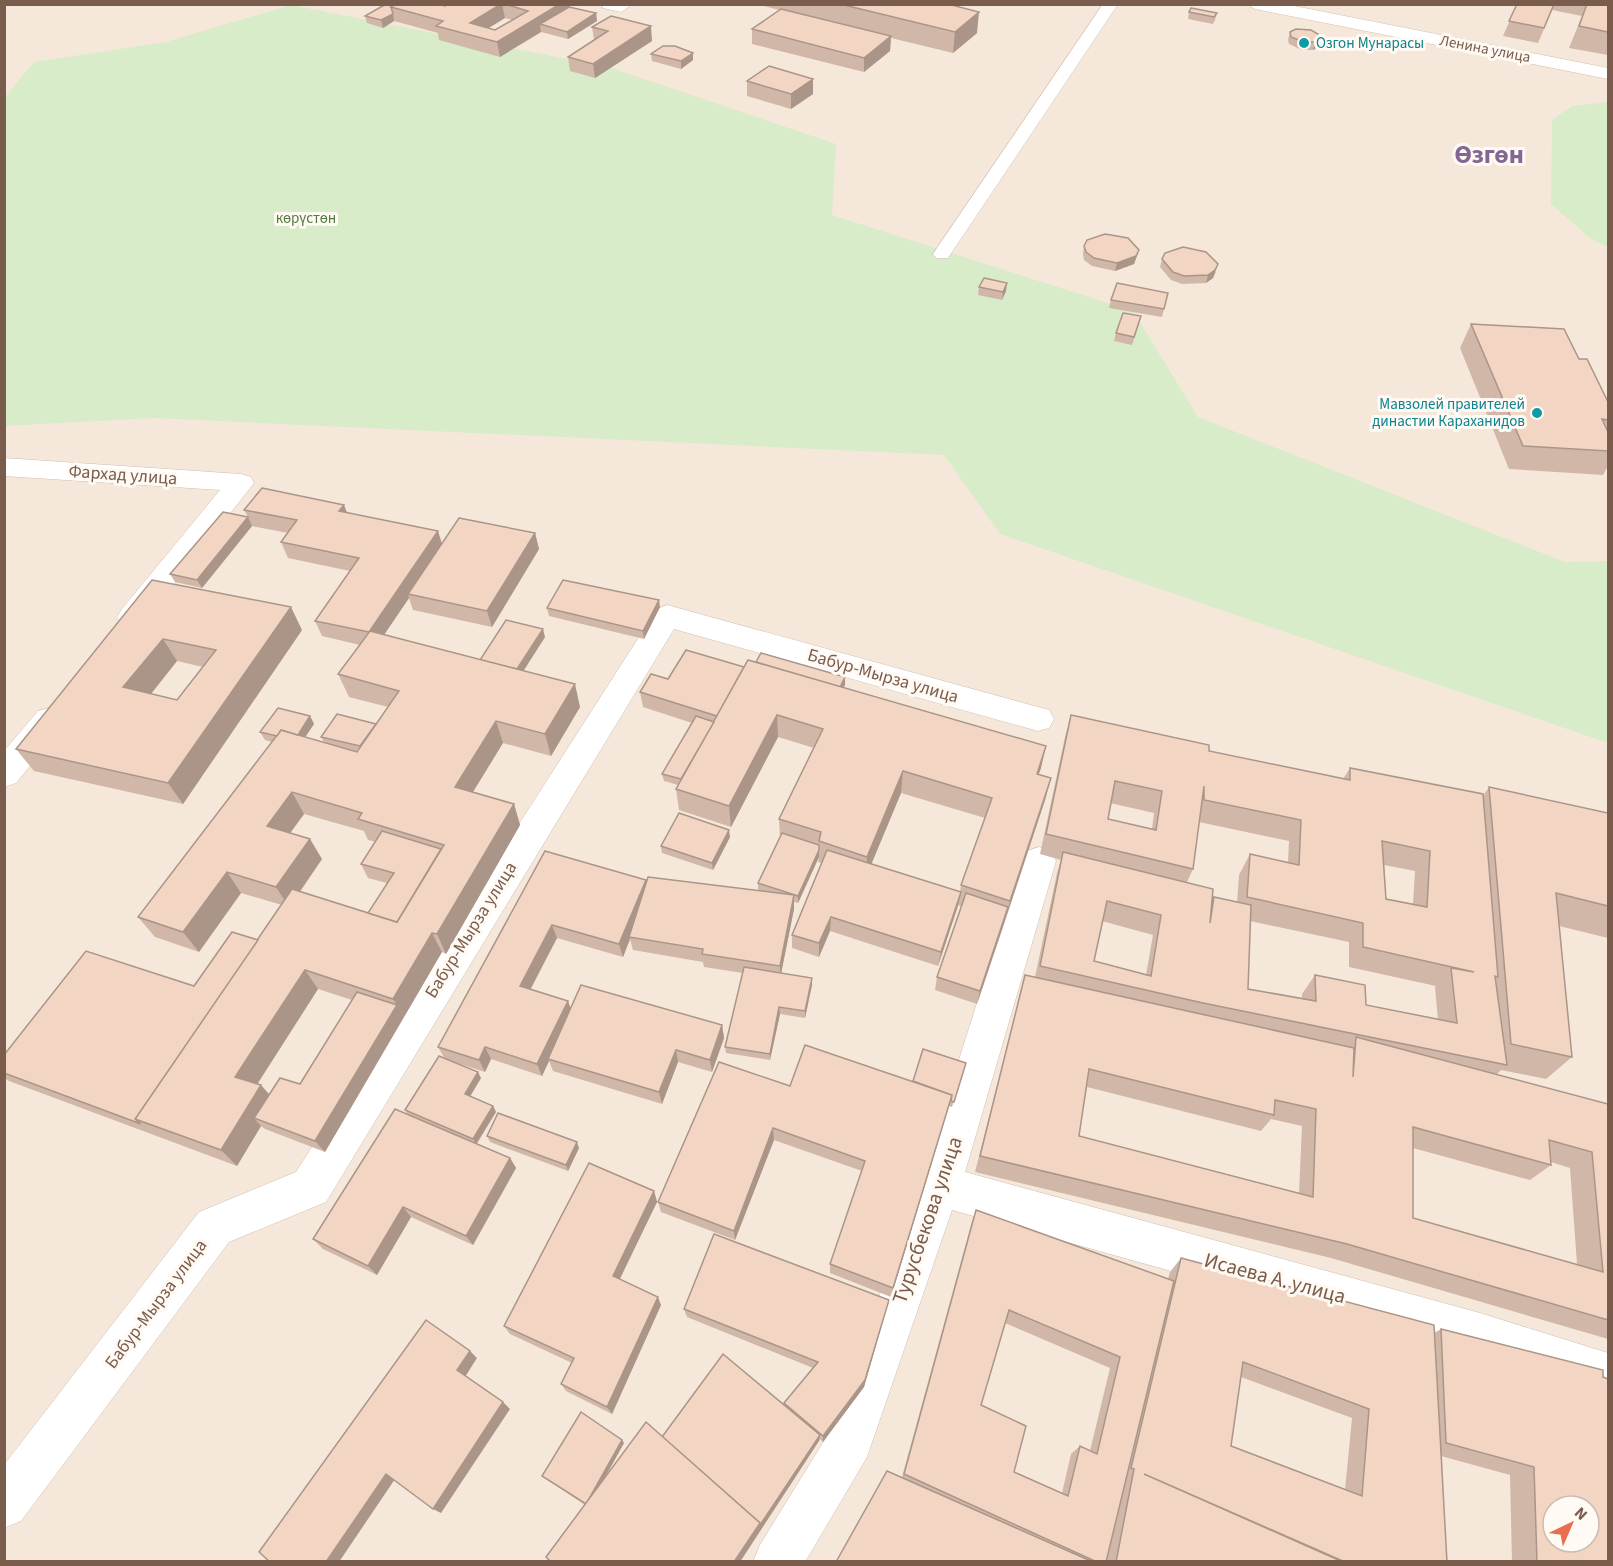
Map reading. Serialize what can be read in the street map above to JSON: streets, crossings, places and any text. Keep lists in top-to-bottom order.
{
  "streets": {
    "street": [
      "Ленина улица",
      "Фархад улица",
      "Бабур-Мырза улица",
      "Турусбекова улица",
      "Исаева А. улица"
    ]
  },
  "crossings": [
    ["Турусбекова улица", "Исаева А. улица"]
  ],
  "districts": ["Өзгөн"],
  "parks": ["көрүстөн"],
  "places": ["Озгон Мунарасы", "Мавзолей правителей династии Караханидов"],
  "north": "top right"
}
